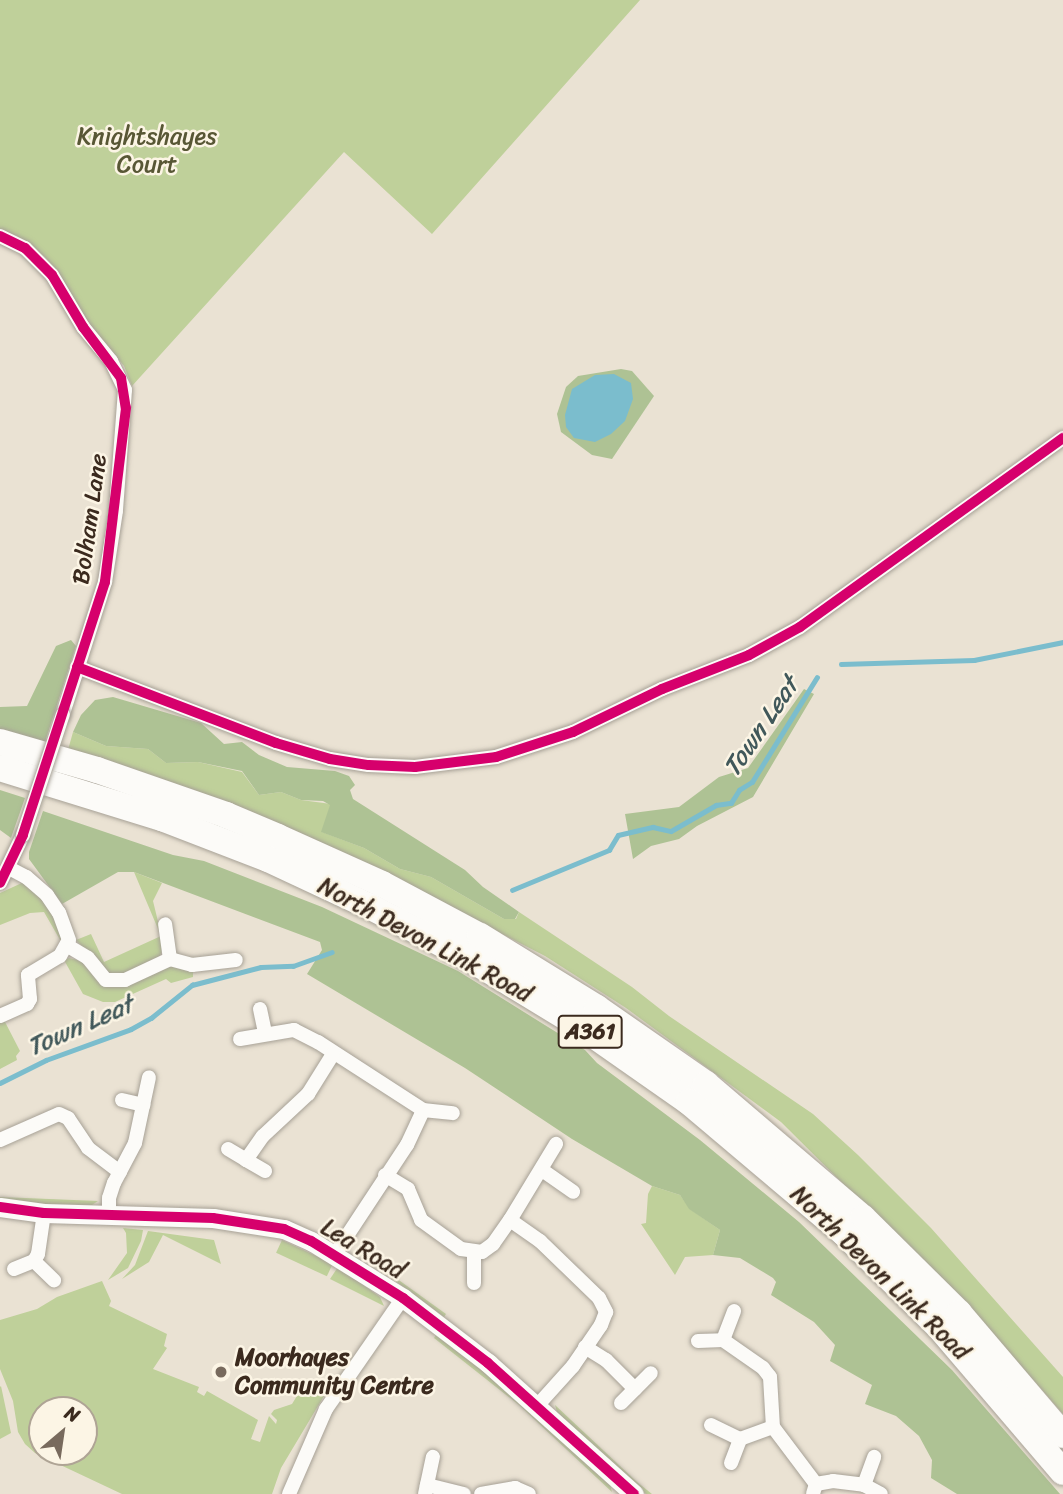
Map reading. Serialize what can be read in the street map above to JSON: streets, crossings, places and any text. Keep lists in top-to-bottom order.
{
  "streets": {
    "highway": ["North Devon Link Road", "A361"],
    "street": ["Bolham Lane", "Lea Road"]
  },
  "water": ["Town Leat"],
  "parks": ["Knightshayes Court"],
  "places": ["Moorhayes Community Centre"],
  "north": "top right"
}
